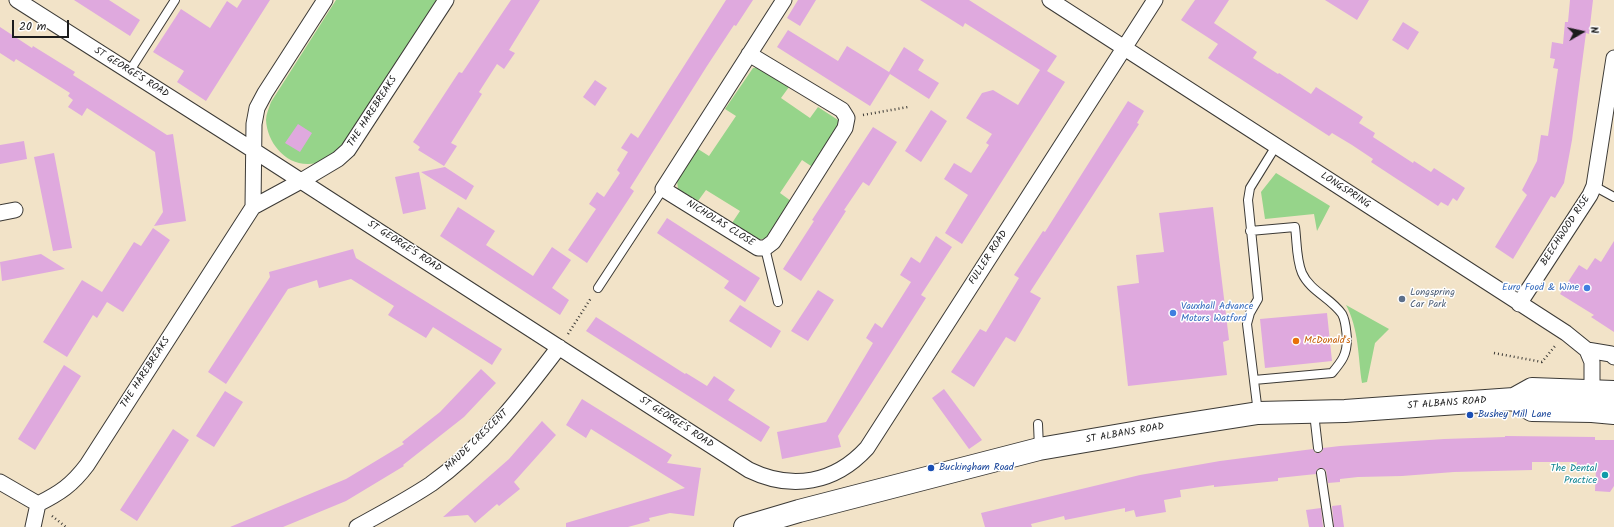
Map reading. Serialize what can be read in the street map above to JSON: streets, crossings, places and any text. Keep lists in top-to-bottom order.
{
  "streets": {
    "main road": ["ST ALBANS ROAD"],
    "street": [
      "ST GEORGE'S ROAD",
      "THE HAREBREAKS",
      "LONGSPRING",
      "NICHOLAS CLOSE",
      "BEECHWOOD RISE",
      "FULLER ROAD",
      "MAUDE CRESCENT"
    ]
  },
  "crossings": [
    ["ST GEORGE'S ROAD", "THE HAREBREAKS"],
    ["ST GEORGE'S ROAD", "FULLER ROAD"],
    ["ST GEORGE'S ROAD", "MAUDE CRESCENT"],
    ["LONGSPRING", "BEECHWOOD RISE"],
    ["LONGSPRING", "FULLER ROAD"]
  ],
  "places": [
    "Euro Food & Wine",
    "Longspring Car Park",
    "Vauxhall Advance Motors Watford",
    "McDonald's",
    "Bushey Mill Lane",
    "Buckingham Road",
    "The Dental Practice"
  ],
  "scale_bar": "20 m",
  "north": "right"
}
